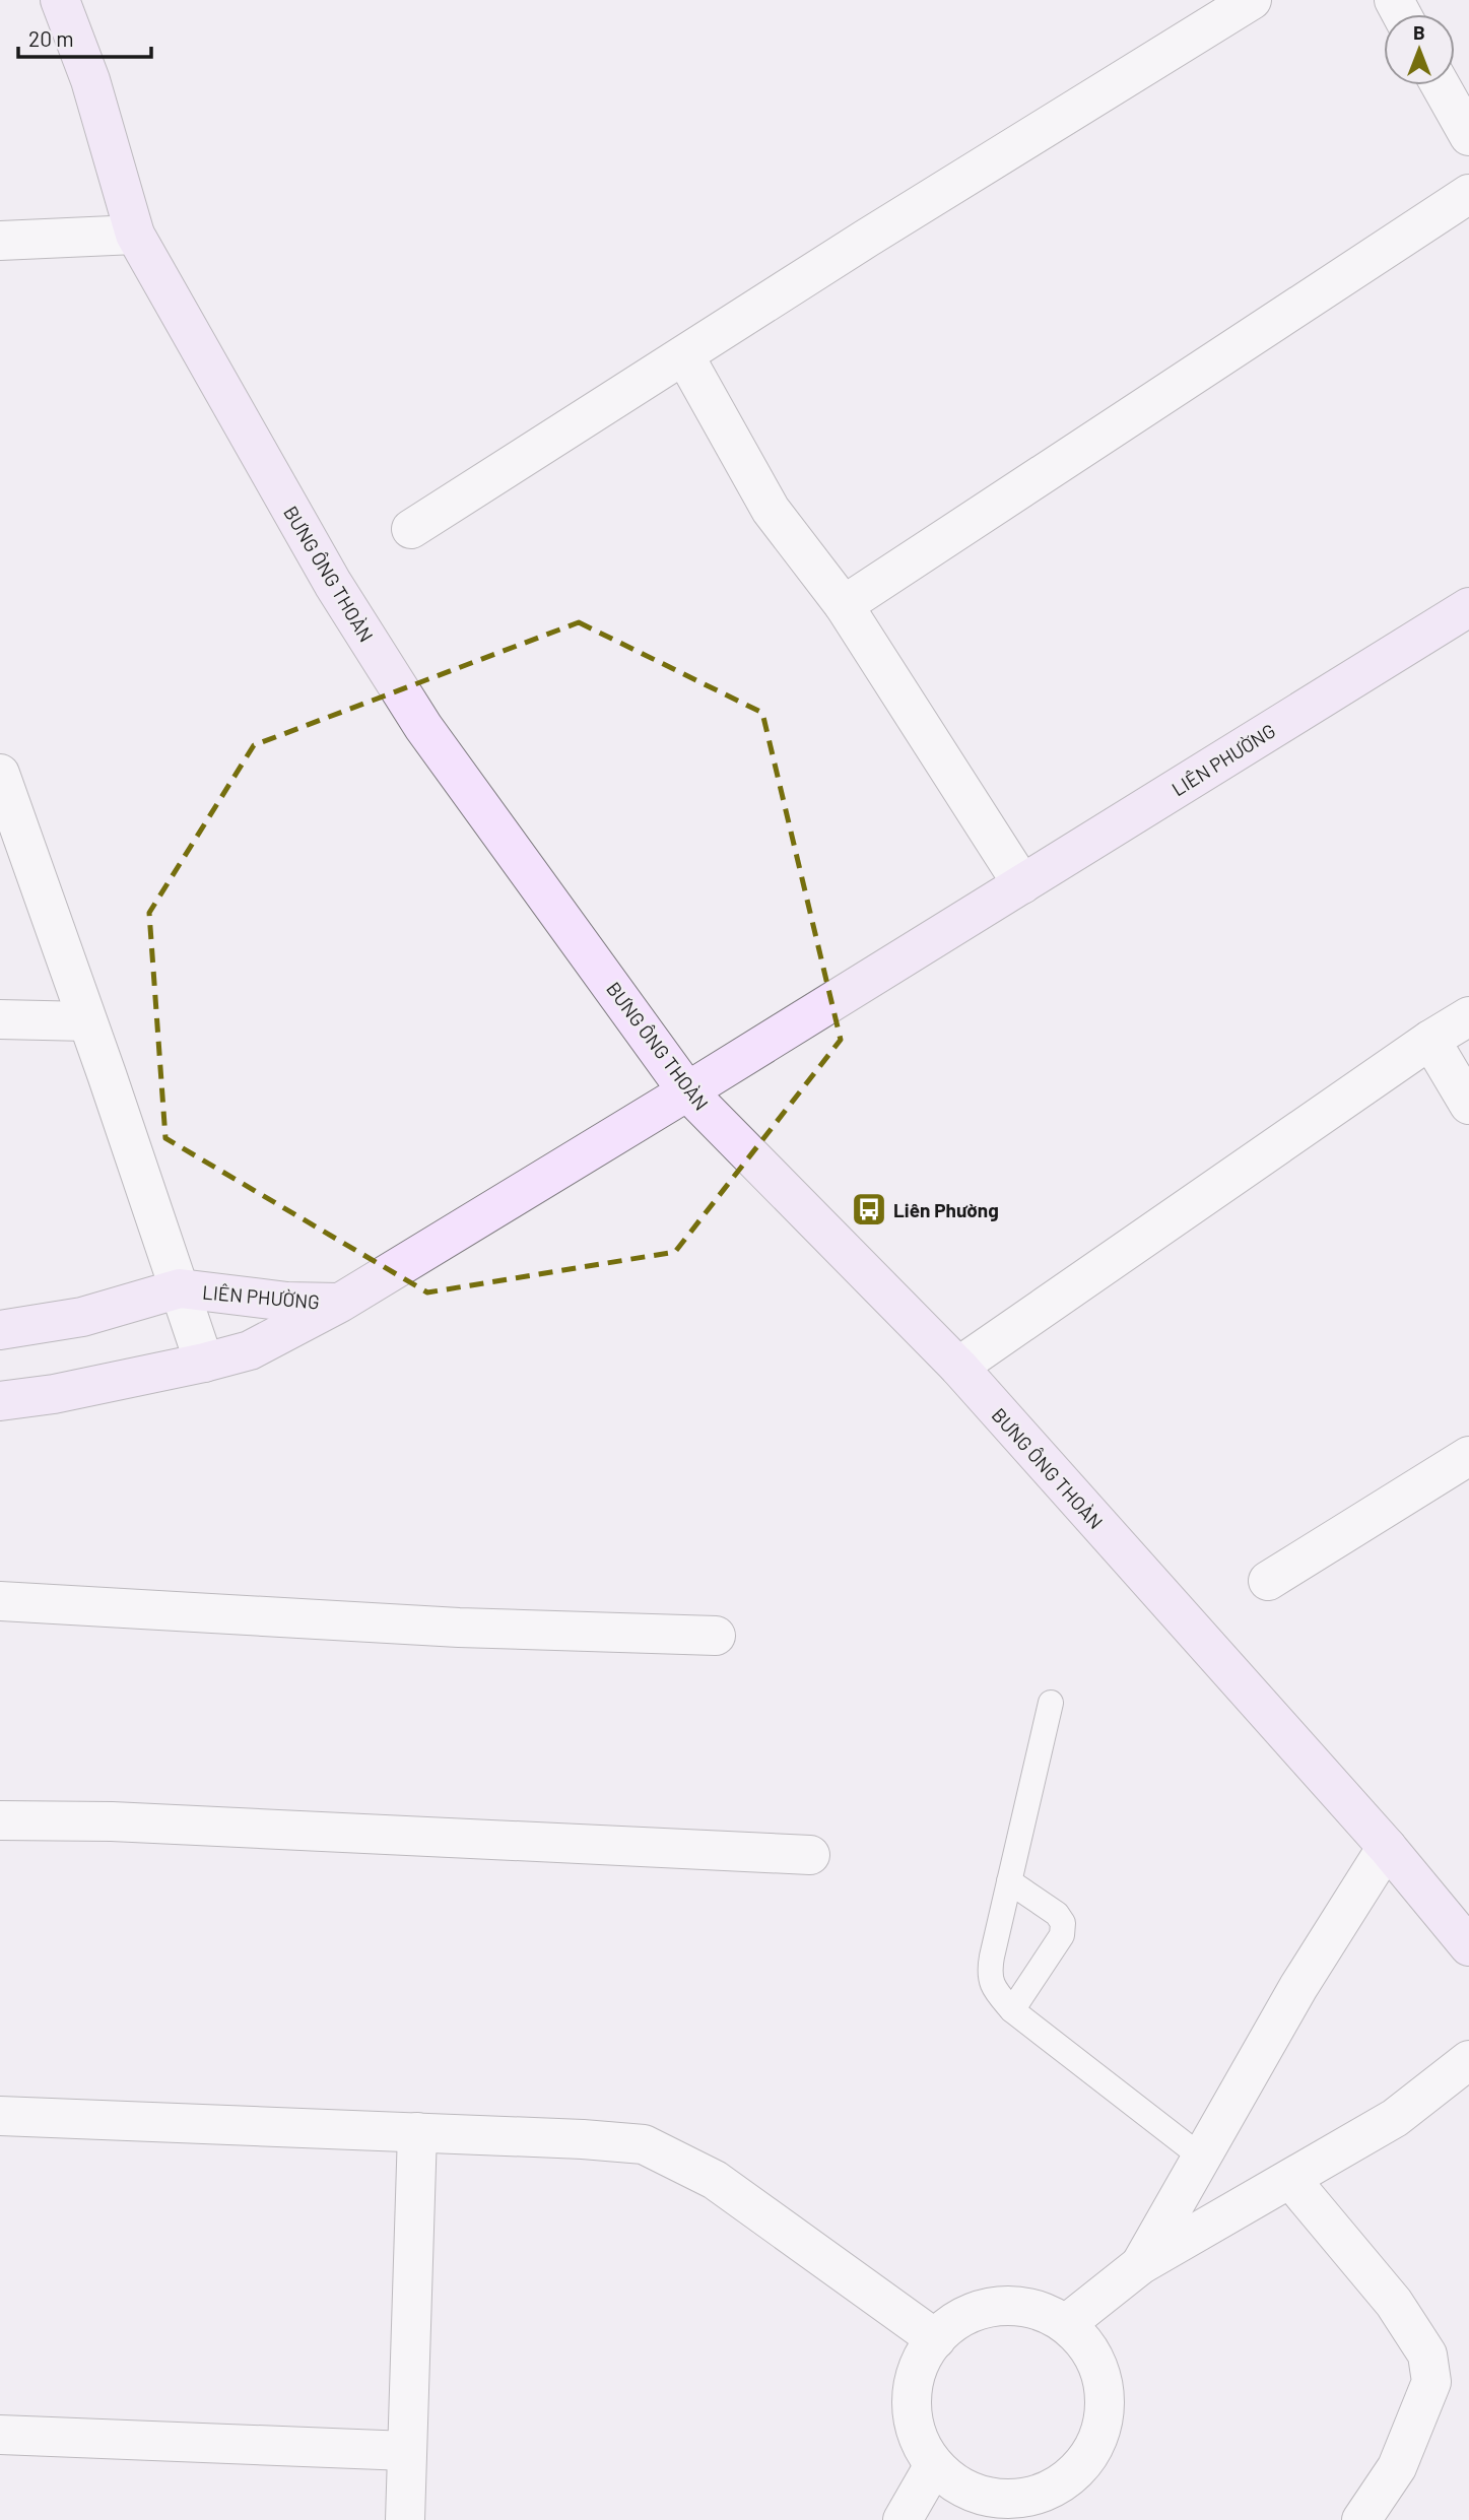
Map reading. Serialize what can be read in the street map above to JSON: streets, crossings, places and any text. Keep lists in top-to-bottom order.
{
  "streets": {
    "street": ["BƯNG ÔNG THOÀN", "LIÊN PHƯỜNG"]
  },
  "crossings": [
    ["BƯNG ÔNG THOÀN", "LIÊN PHƯỜNG"]
  ],
  "places": {
    "bus stop": ["Liên Phường"]
  },
  "scale_bar": "20 m",
  "north": "top"
}
